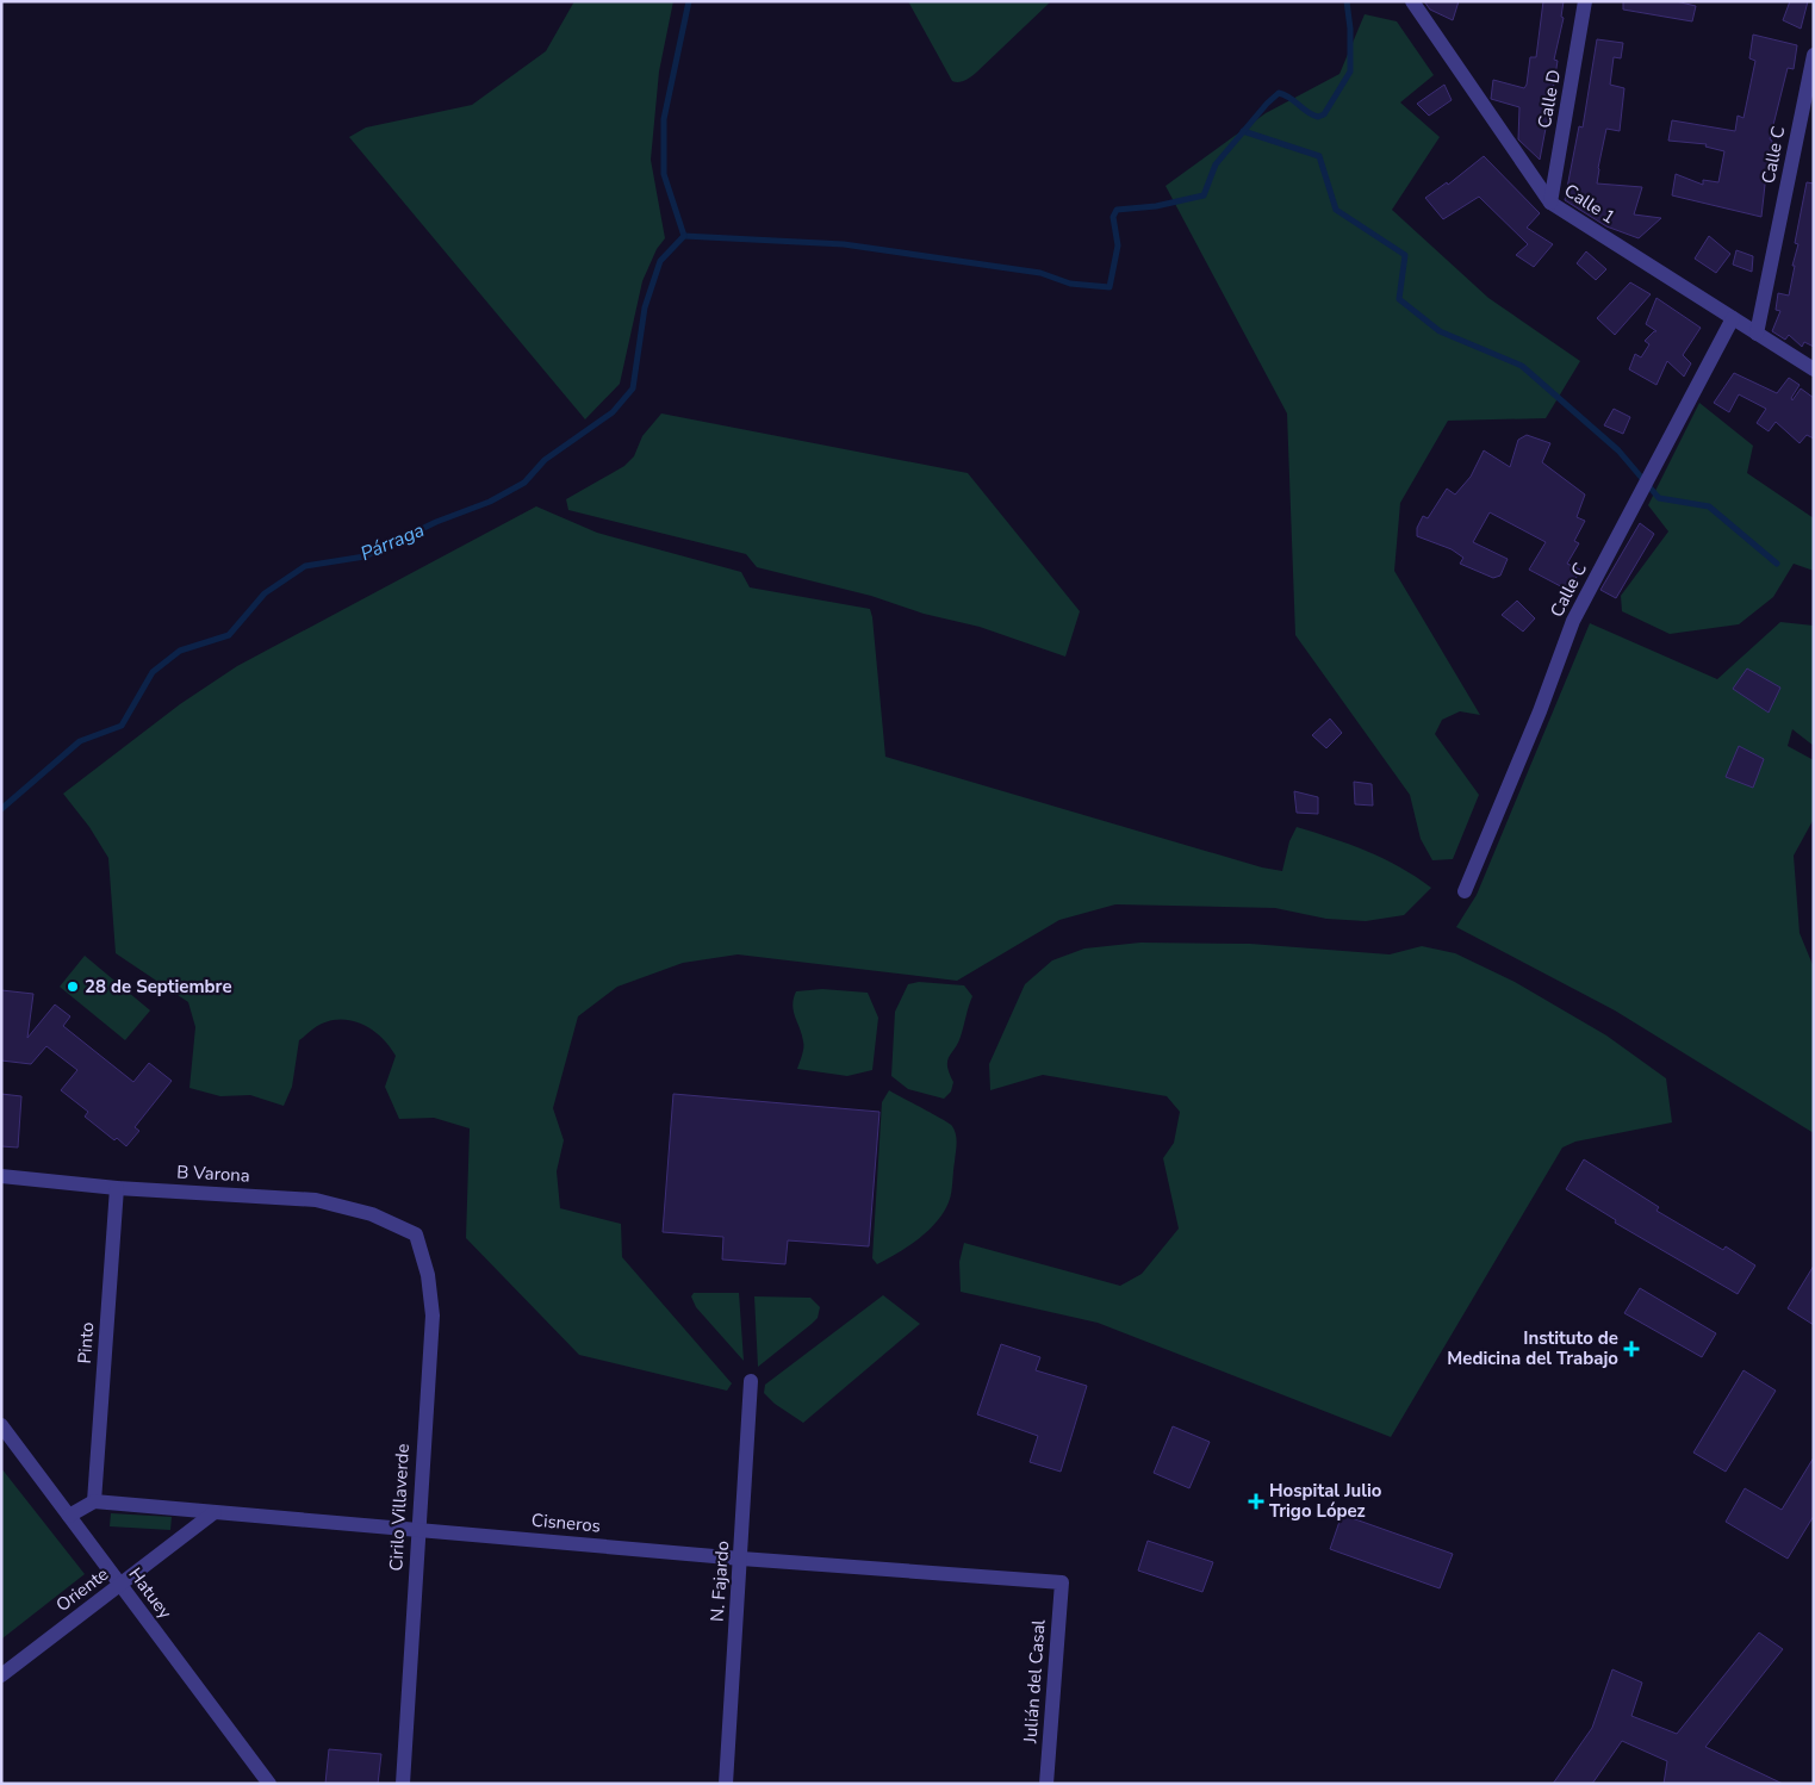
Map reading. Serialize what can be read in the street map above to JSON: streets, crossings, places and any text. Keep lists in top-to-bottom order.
{
  "streets": {
    "street": [
      "Calle D",
      "Calle C",
      "Calle 1",
      "B Varona",
      "Pinto",
      "Cirilo Villaverde",
      "Cisneros",
      "N. Fajardo",
      "Oriente",
      "Hatuey",
      "Julián del Casal"
    ]
  },
  "crossings": [
    ["Calle D", "Calle 1"],
    ["Calle C", "Calle 1"],
    ["B Varona", "Pinto"],
    ["B Varona", "Cirilo Villaverde"],
    ["Pinto", "Cisneros"],
    ["Cirilo Villaverde", "Cisneros"],
    ["Cisneros", "N. Fajardo"],
    ["Cisneros", "Oriente"],
    ["Cisneros", "Julián del Casal"],
    ["Oriente", "Hatuey"]
  ],
  "water": ["Párraga"],
  "places": {
    "other": ["28 de Septiembre"],
    "health": ["Instituto de Medicina del Trabajo", "Hospital Julio Trigo López"]
  }
}
